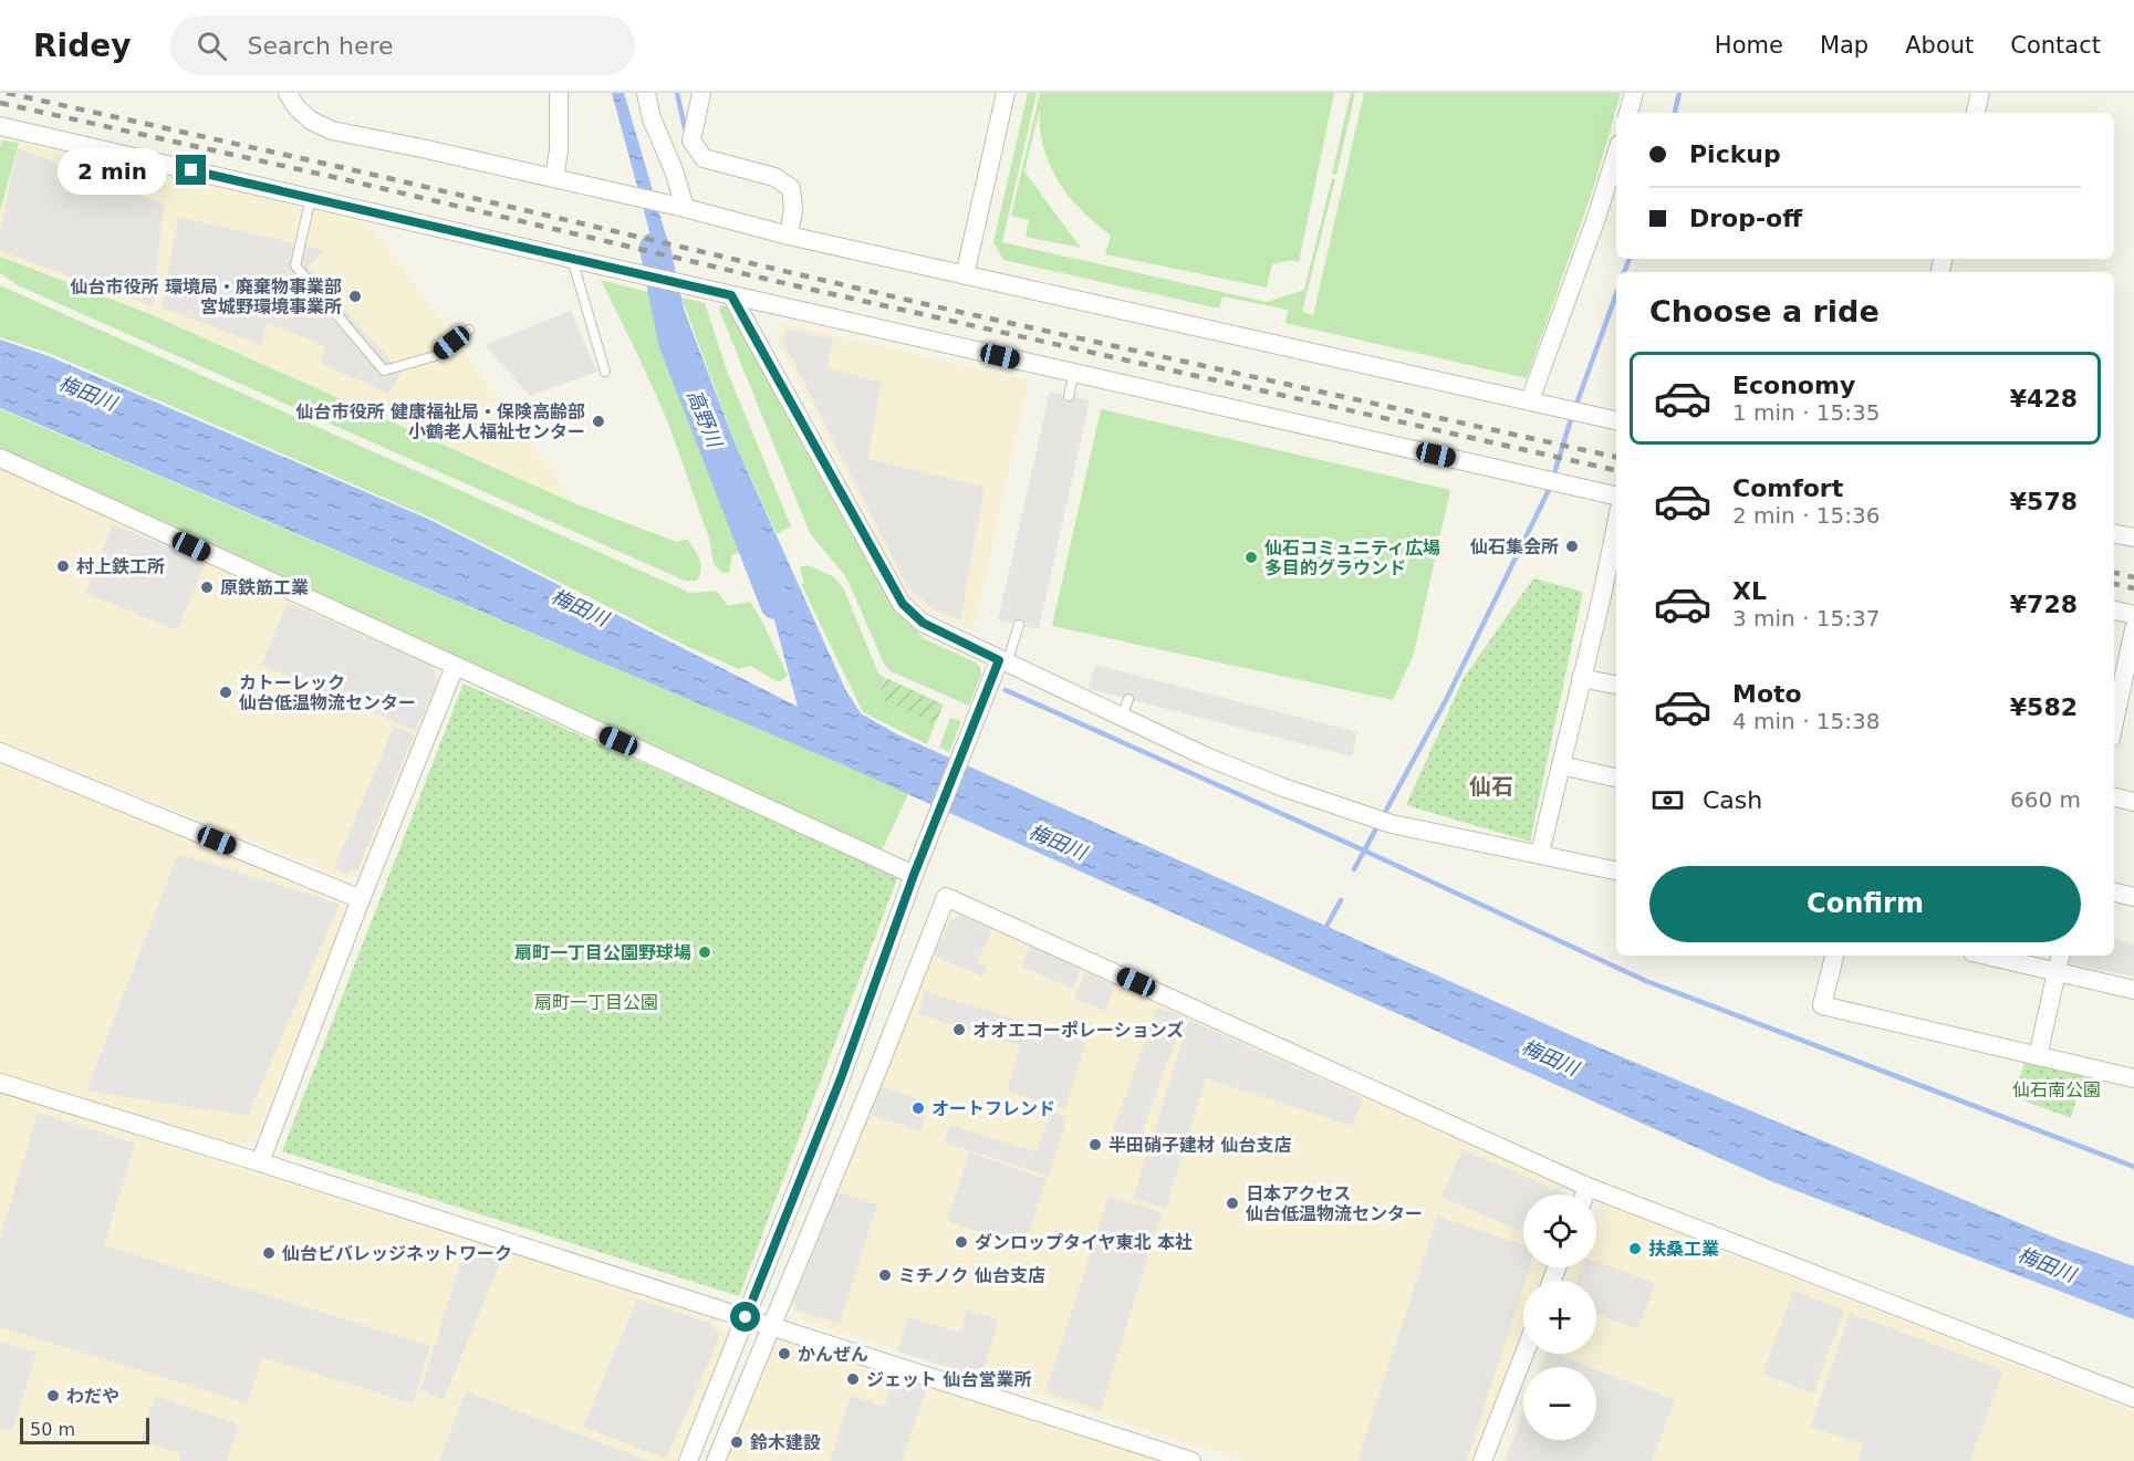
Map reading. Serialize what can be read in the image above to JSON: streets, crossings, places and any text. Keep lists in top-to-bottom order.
{
  "districts": ["仙石"],
  "water": ["梅田川", "高野川"],
  "parks": ["扇町一丁目公園", "仙石南公園"],
  "places": [
    "仙台市役所 環境局・廃棄物事業部 宮城野環境事業所",
    "仙台市役所 健康福祉局・保険高齢部 小鶴老人福祉センター",
    "仙石集会所",
    "仙石コミュニティ広場 多目的グラウンド",
    "村上鉄工所",
    "原鉄筋工業",
    "カトーレック 仙台低温物流センター",
    "扇町一丁目公園野球場",
    "オオエコーポレーションズ",
    "オートフレンド",
    "半田硝子建材 仙台支店",
    "日本アクセス 仙台低温物流センター",
    "ダンロップタイヤ東北 本社",
    "扶桑工業",
    "仙台ビバレッジネットワーク",
    "ミチノク 仙台支店",
    "かんぜん",
    "ジェット 仙台営業所",
    "わだや",
    "鈴木建設"
  ],
  "scale_bar": "50 m",
  "page": {
    "header": "Ridey",
    "search": "Search here",
    "nav": [
      "Home",
      "Map",
      "About",
      "Contact"
    ],
    "banner": ["Pickup", "Drop-off"],
    "bubble": "2 min",
    "heading": "Choose a ride",
    "list": [
      {
        "name": "Economy",
        "note": "1 min · 15:35",
        "value": "¥428"
      },
      {
        "name": "Comfort",
        "note": "2 min · 15:36",
        "value": "¥578"
      },
      {
        "name": "XL",
        "note": "3 min · 15:37",
        "value": "¥728"
      },
      {
        "name": "Moto",
        "note": "4 min · 15:38",
        "value": "¥582"
      }
    ],
    "pay": ["Cash", "660 m"],
    "buttons": "Confirm",
    "map_buttons": ["+", "−"],
    "scale": "50 m"
  }
}
